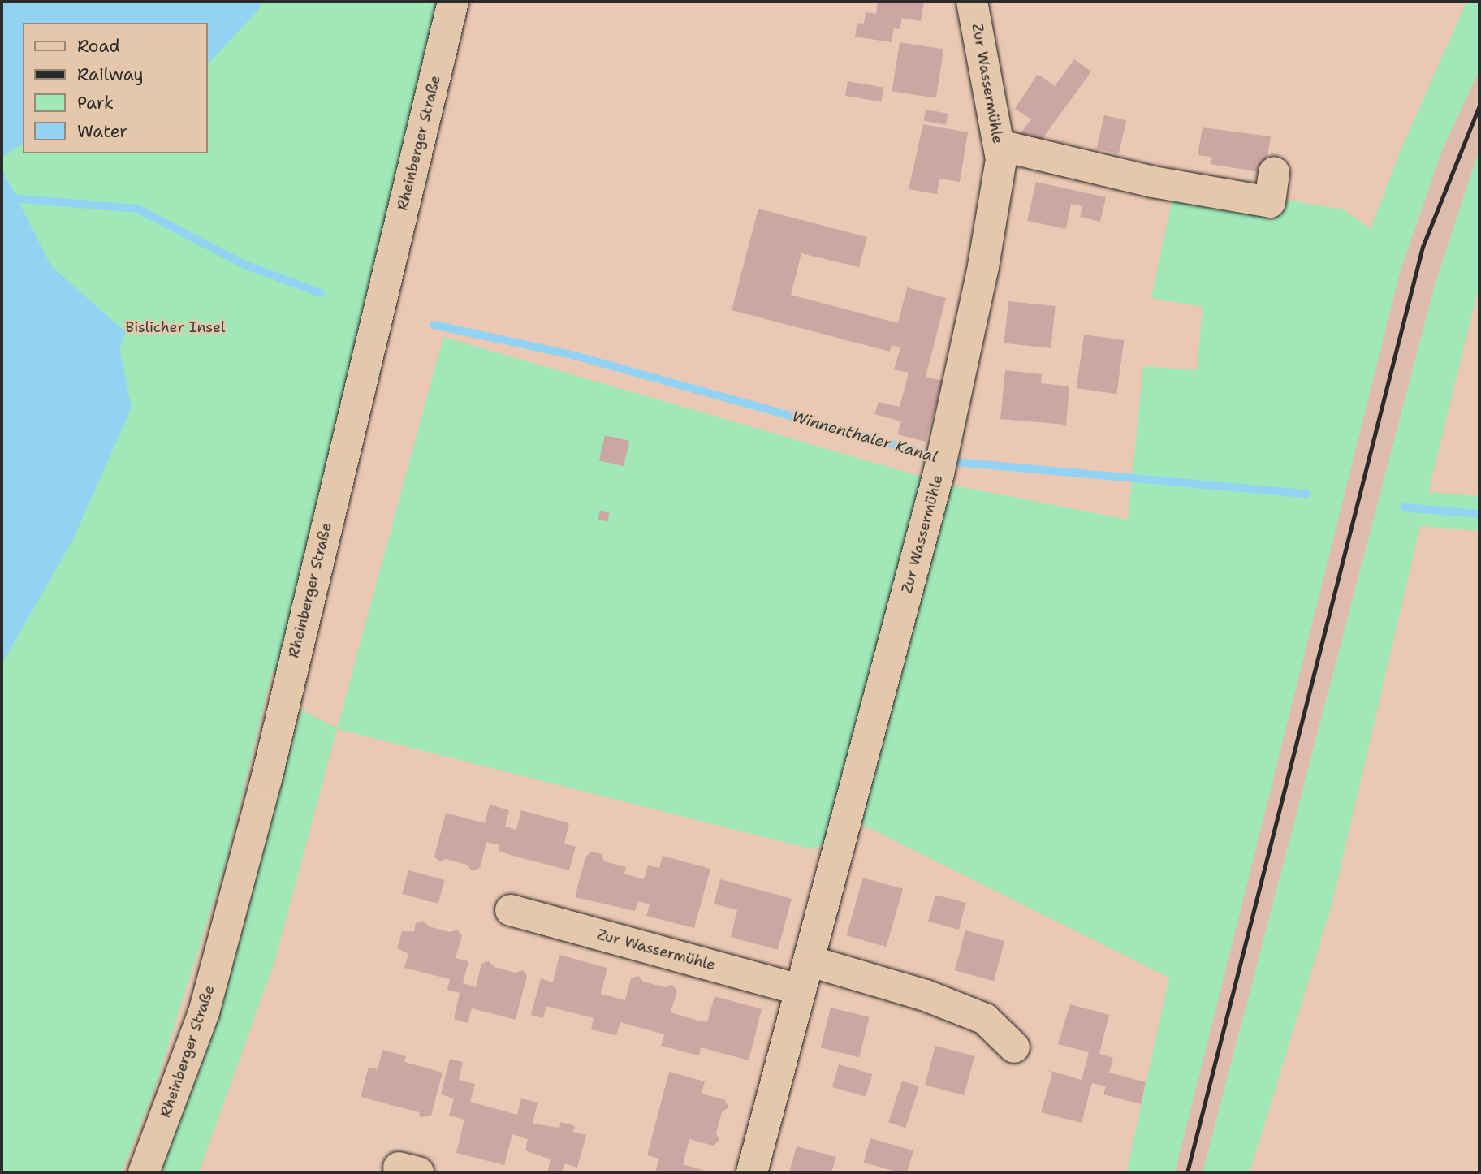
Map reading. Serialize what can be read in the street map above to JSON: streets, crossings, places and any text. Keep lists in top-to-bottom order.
{
  "streets": {
    "street": ["Zur Wassermühle", "Rheinberger Straße"]
  },
  "water": ["Winnenthaler Kanal"],
  "parks": ["Bislicher Insel"],
  "legend": [
    "Road",
    "Railway",
    "Park",
    "Water"
  ]
}
